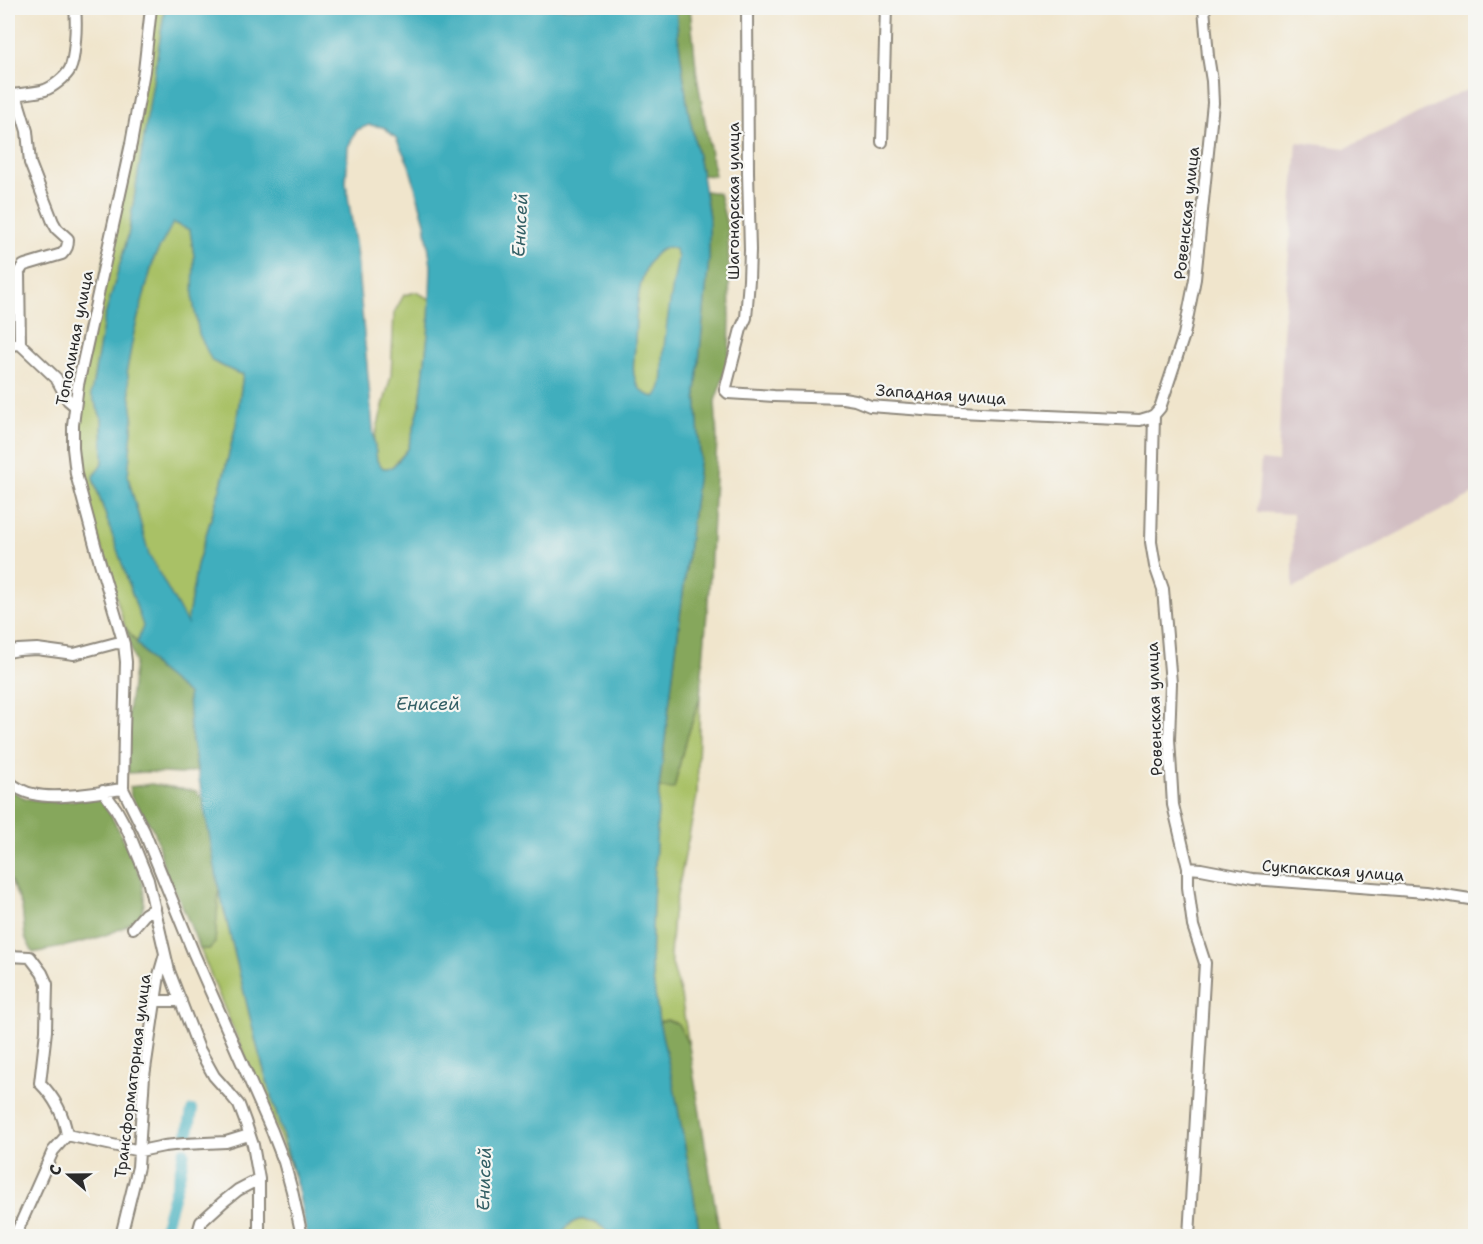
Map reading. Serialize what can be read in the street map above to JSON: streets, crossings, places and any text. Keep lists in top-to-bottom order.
{
  "streets": {
    "street": [
      "Шагонарская улица",
      "Ровенская улица",
      "Тополиная улица",
      "Западная улица",
      "Сукпакская улица",
      "Трансформаторная улица"
    ]
  },
  "crossings": [
    ["Шагонарская улица", "Западная улица"],
    ["Ровенская улица", "Западная улица"],
    ["Ровенская улица", "Сукпакская улица"]
  ],
  "water": ["Енисей"],
  "north": "left"
}
